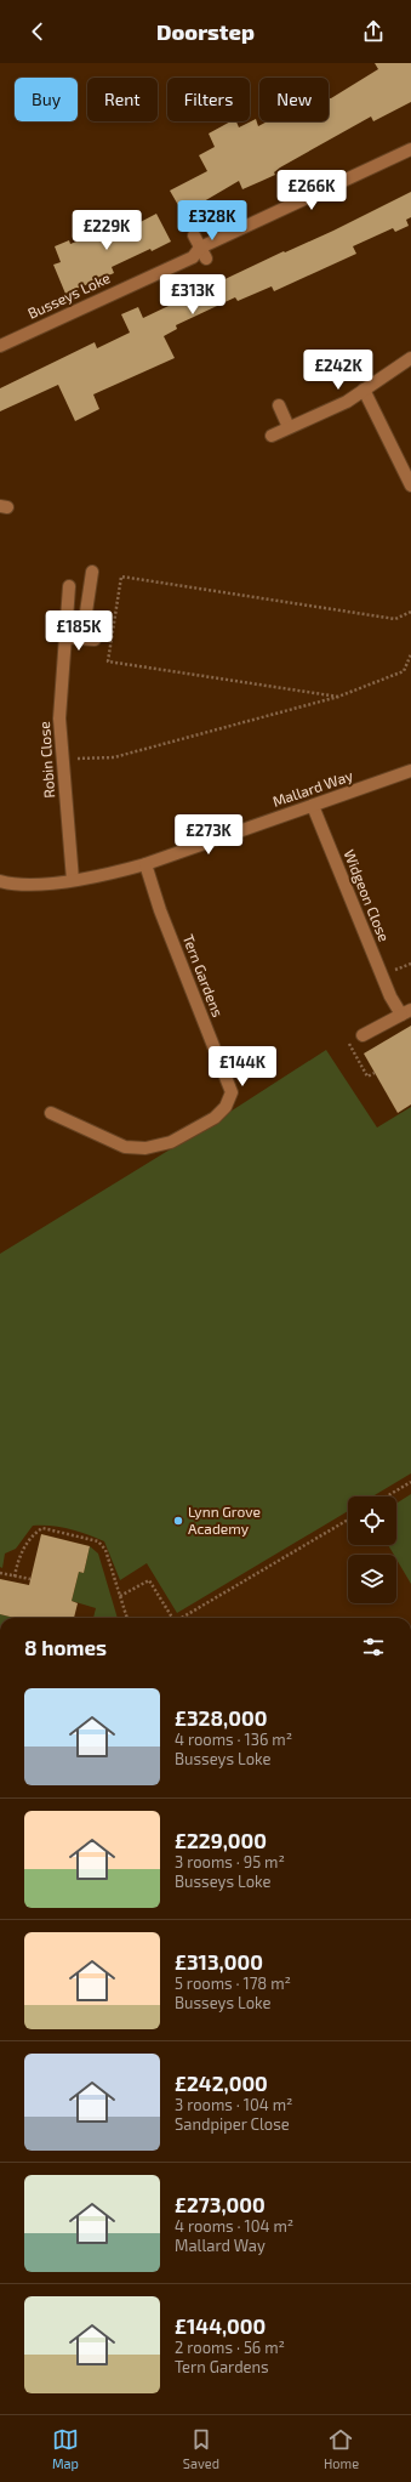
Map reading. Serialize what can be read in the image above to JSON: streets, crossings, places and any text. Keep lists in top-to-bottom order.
{
  "streets": {
    "street": [
      "Busseys Loke",
      "Robin Close",
      "Mallard Way",
      "Widgeon Close",
      "Tern Gardens"
    ]
  },
  "crossings": [
    ["Robin Close", "Mallard Way"],
    ["Mallard Way", "Widgeon Close"],
    ["Mallard Way", "Tern Gardens"]
  ],
  "places": ["Lynn Grove Academy"],
  "page": {
    "header": "Doorstep",
    "chip": [
      "Buy",
      "Rent",
      "Filters",
      "New"
    ],
    "price": [
      "£266K",
      "£328K",
      "£229K",
      "£313K",
      "£242K",
      "£185K",
      "£273K",
      "£144K"
    ],
    "heading": "8 homes",
    "list": [
      {
        "name": "£328,000",
        "note": "4 rooms · 136 m² · Busseys Loke"
      },
      {
        "name": "£229,000",
        "note": "3 rooms · 95 m² · Busseys Loke"
      },
      {
        "name": "£313,000",
        "note": "5 rooms · 178 m² · Busseys Loke"
      },
      {
        "name": "£242,000",
        "note": "3 rooms · 104 m² · Sandpiper Close"
      },
      {
        "name": "£273,000",
        "note": "4 rooms · 104 m² · Mallard Way"
      },
      {
        "name": "£144,000",
        "note": "2 rooms · 56 m² · Tern Gardens"
      }
    ],
    "tabs": ["Map", "Saved", "Home"]
  }
}
